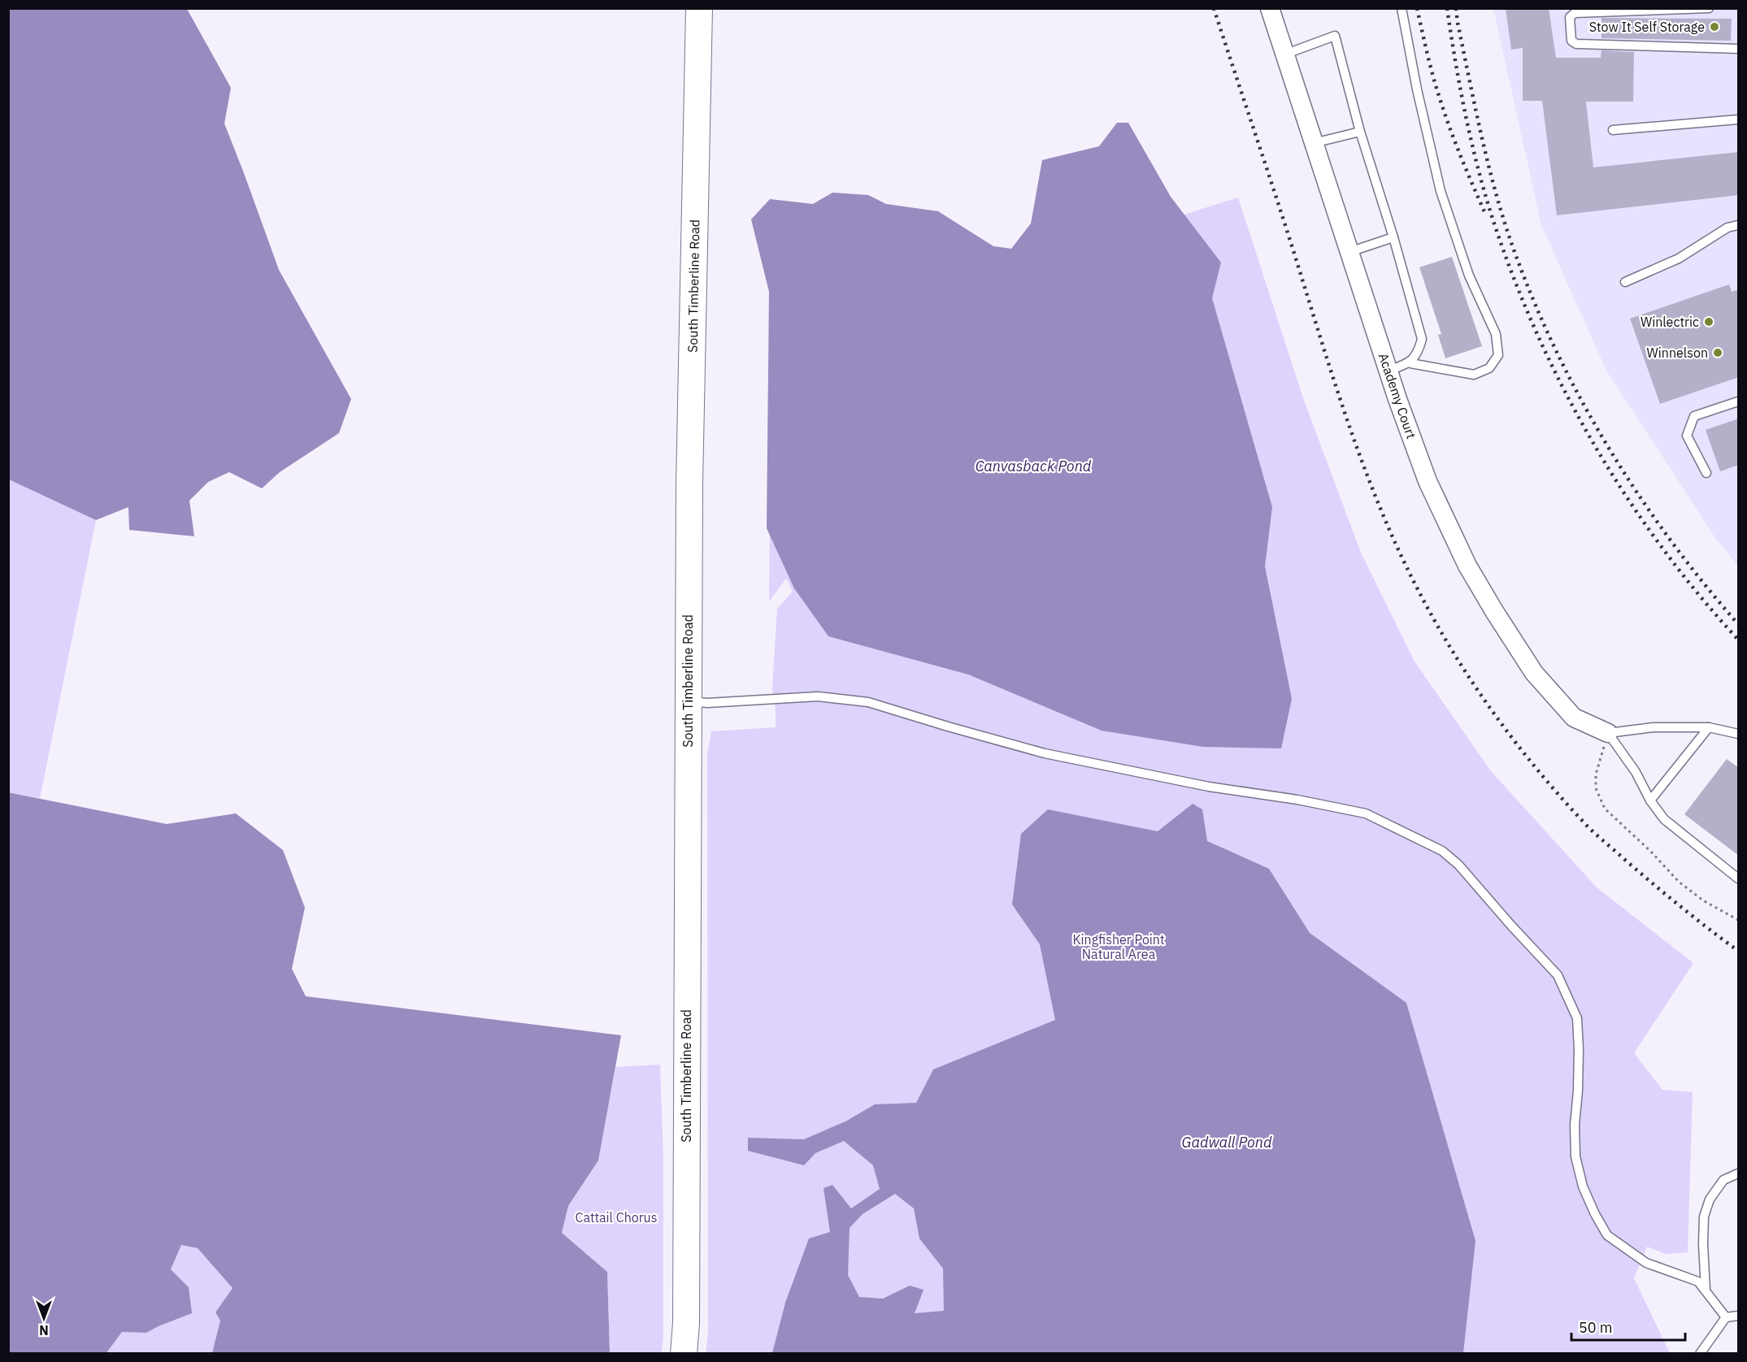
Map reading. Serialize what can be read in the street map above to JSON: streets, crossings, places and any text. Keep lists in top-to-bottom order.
{
  "streets": {
    "main road": ["South Timberline Road"],
    "street": ["Academy Court"]
  },
  "water": ["Canvasback Pond", "Gadwall Pond"],
  "parks": ["Kingfisher Point Natural Area", "Cattail Chorus"],
  "places": ["Stow It Self Storage", "Winlectric", "Winnelson"],
  "scale_bar": "50 m",
  "north": "bottom"
}
